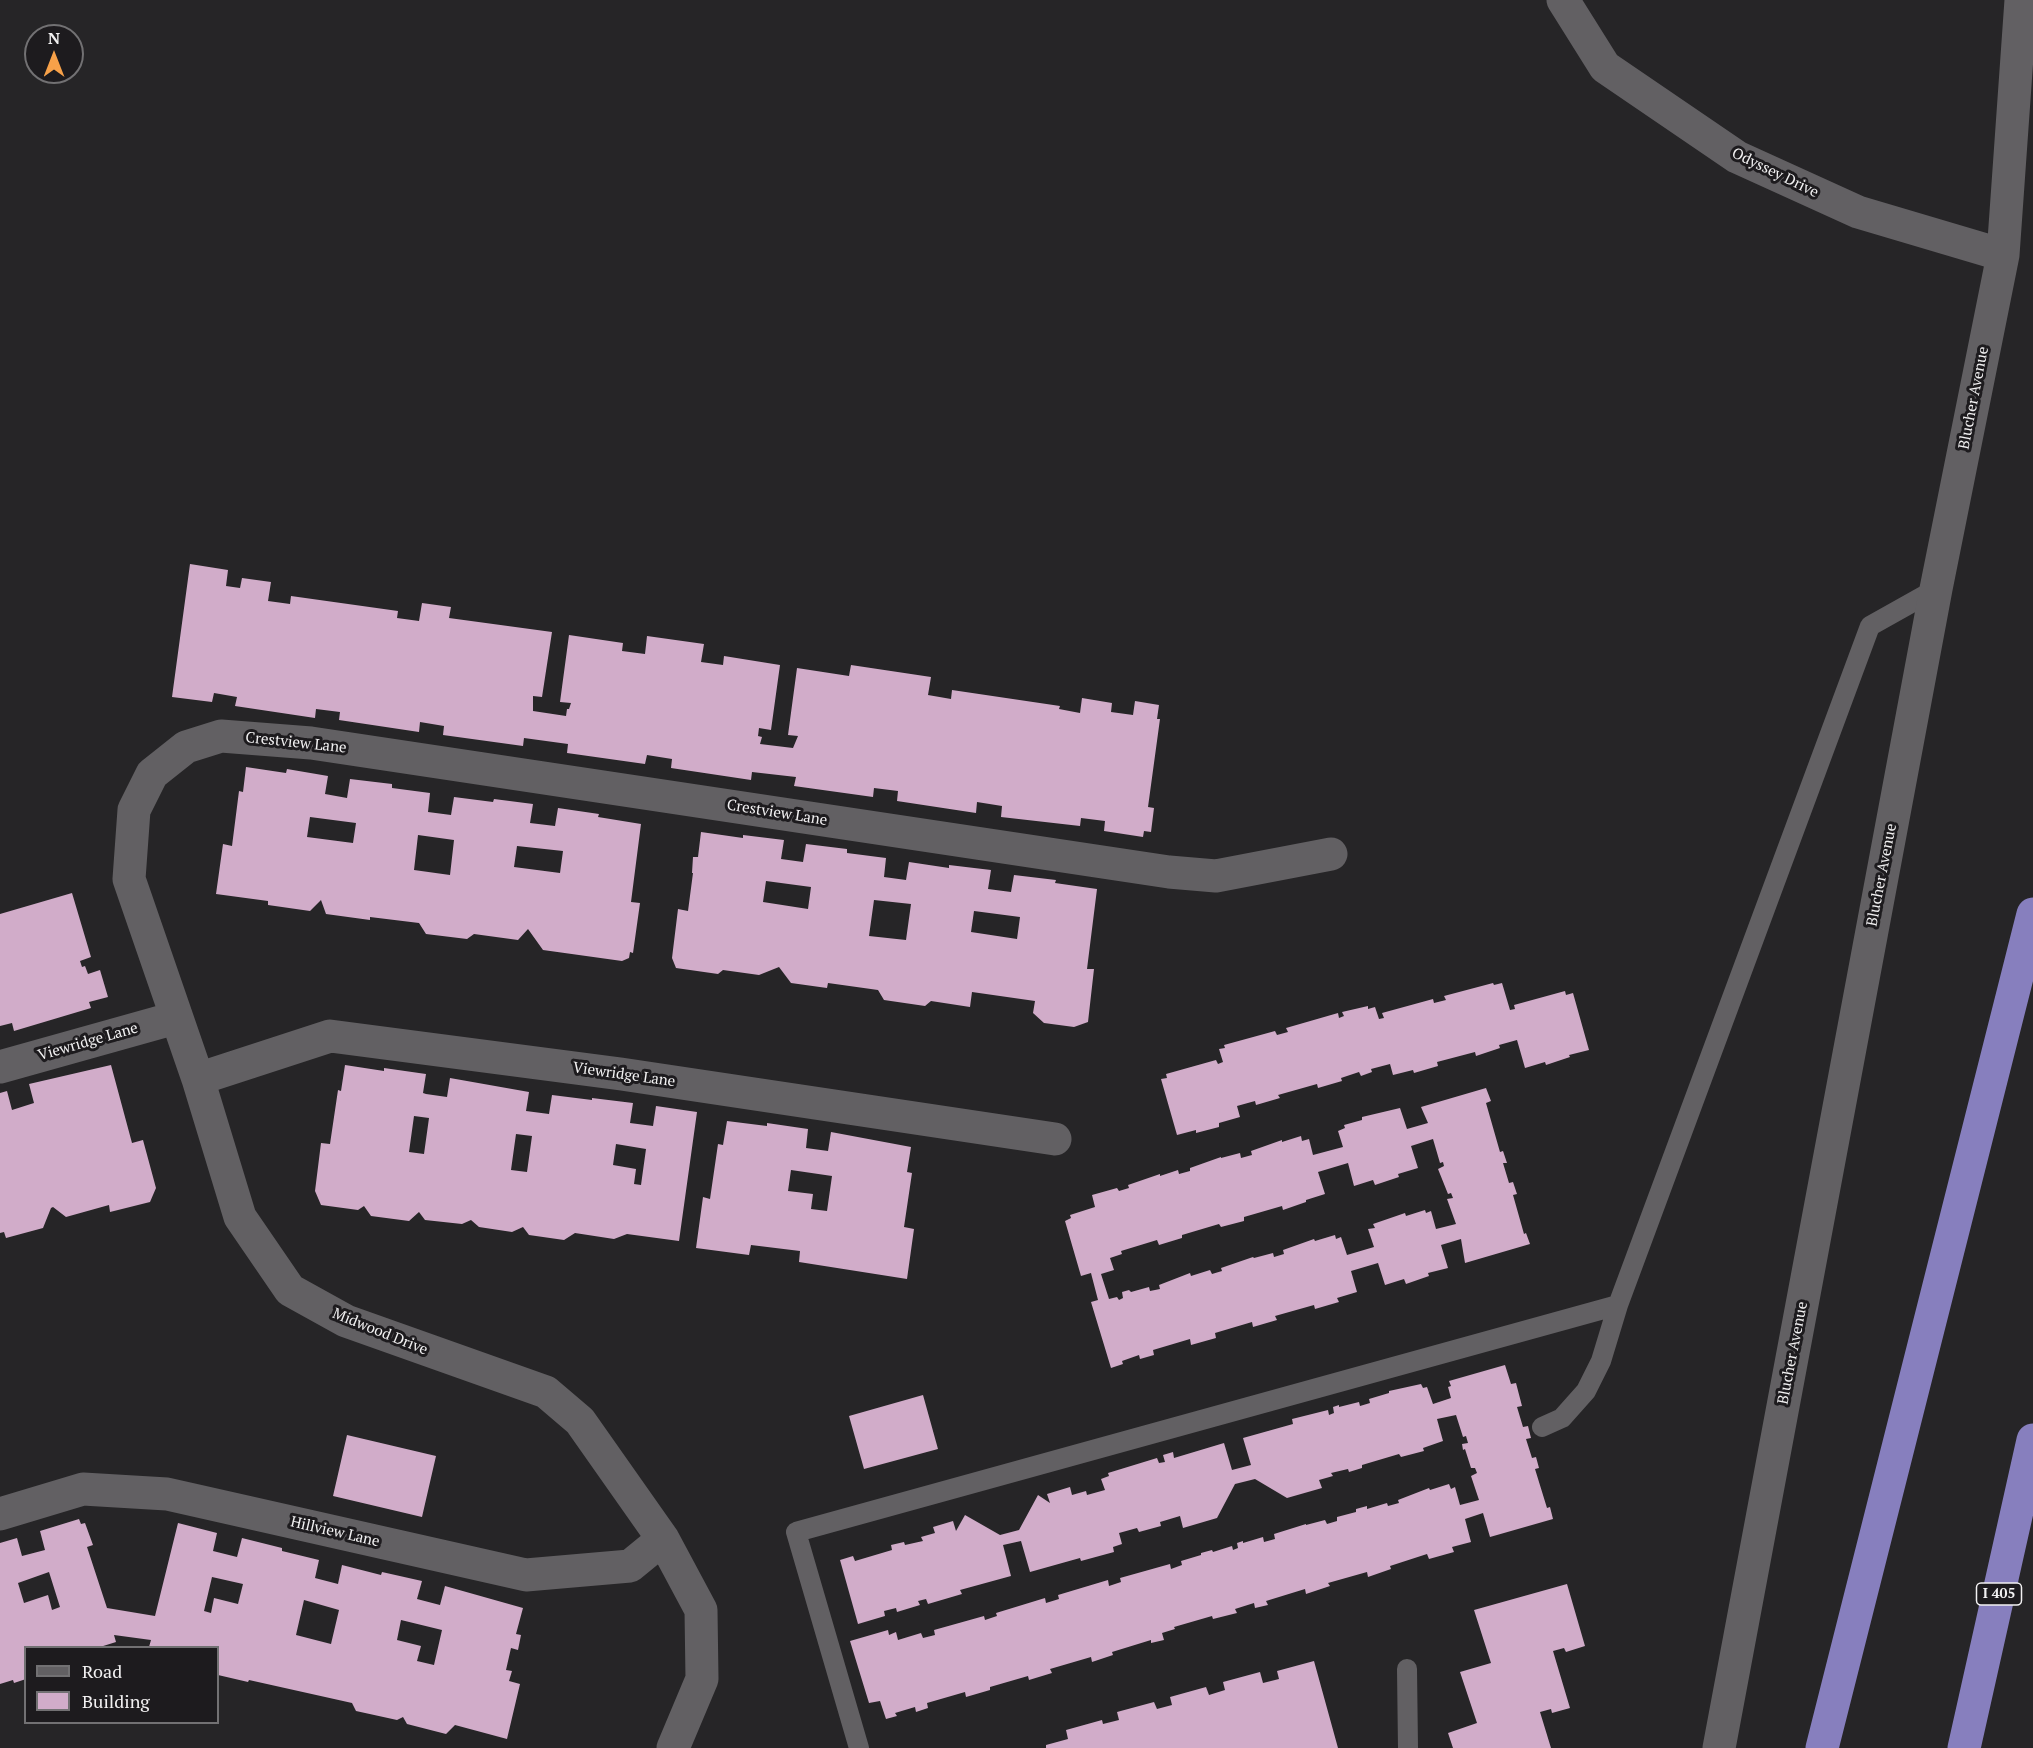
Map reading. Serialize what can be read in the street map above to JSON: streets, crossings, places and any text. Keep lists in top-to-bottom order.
{
  "streets": {
    "highway": ["I 405"],
    "street": [
      "Odyssey Drive",
      "Blucher Avenue",
      "Crestview Lane",
      "Viewridge Lane",
      "Midwood Drive",
      "Hillview Lane"
    ]
  },
  "crossings": [
    ["Odyssey Drive", "Blucher Avenue"],
    ["Crestview Lane", "Midwood Drive"],
    ["Viewridge Lane", "Midwood Drive"],
    ["Midwood Drive", "Hillview Lane"]
  ],
  "legend": ["Road", "Building"],
  "north": "top"
}
